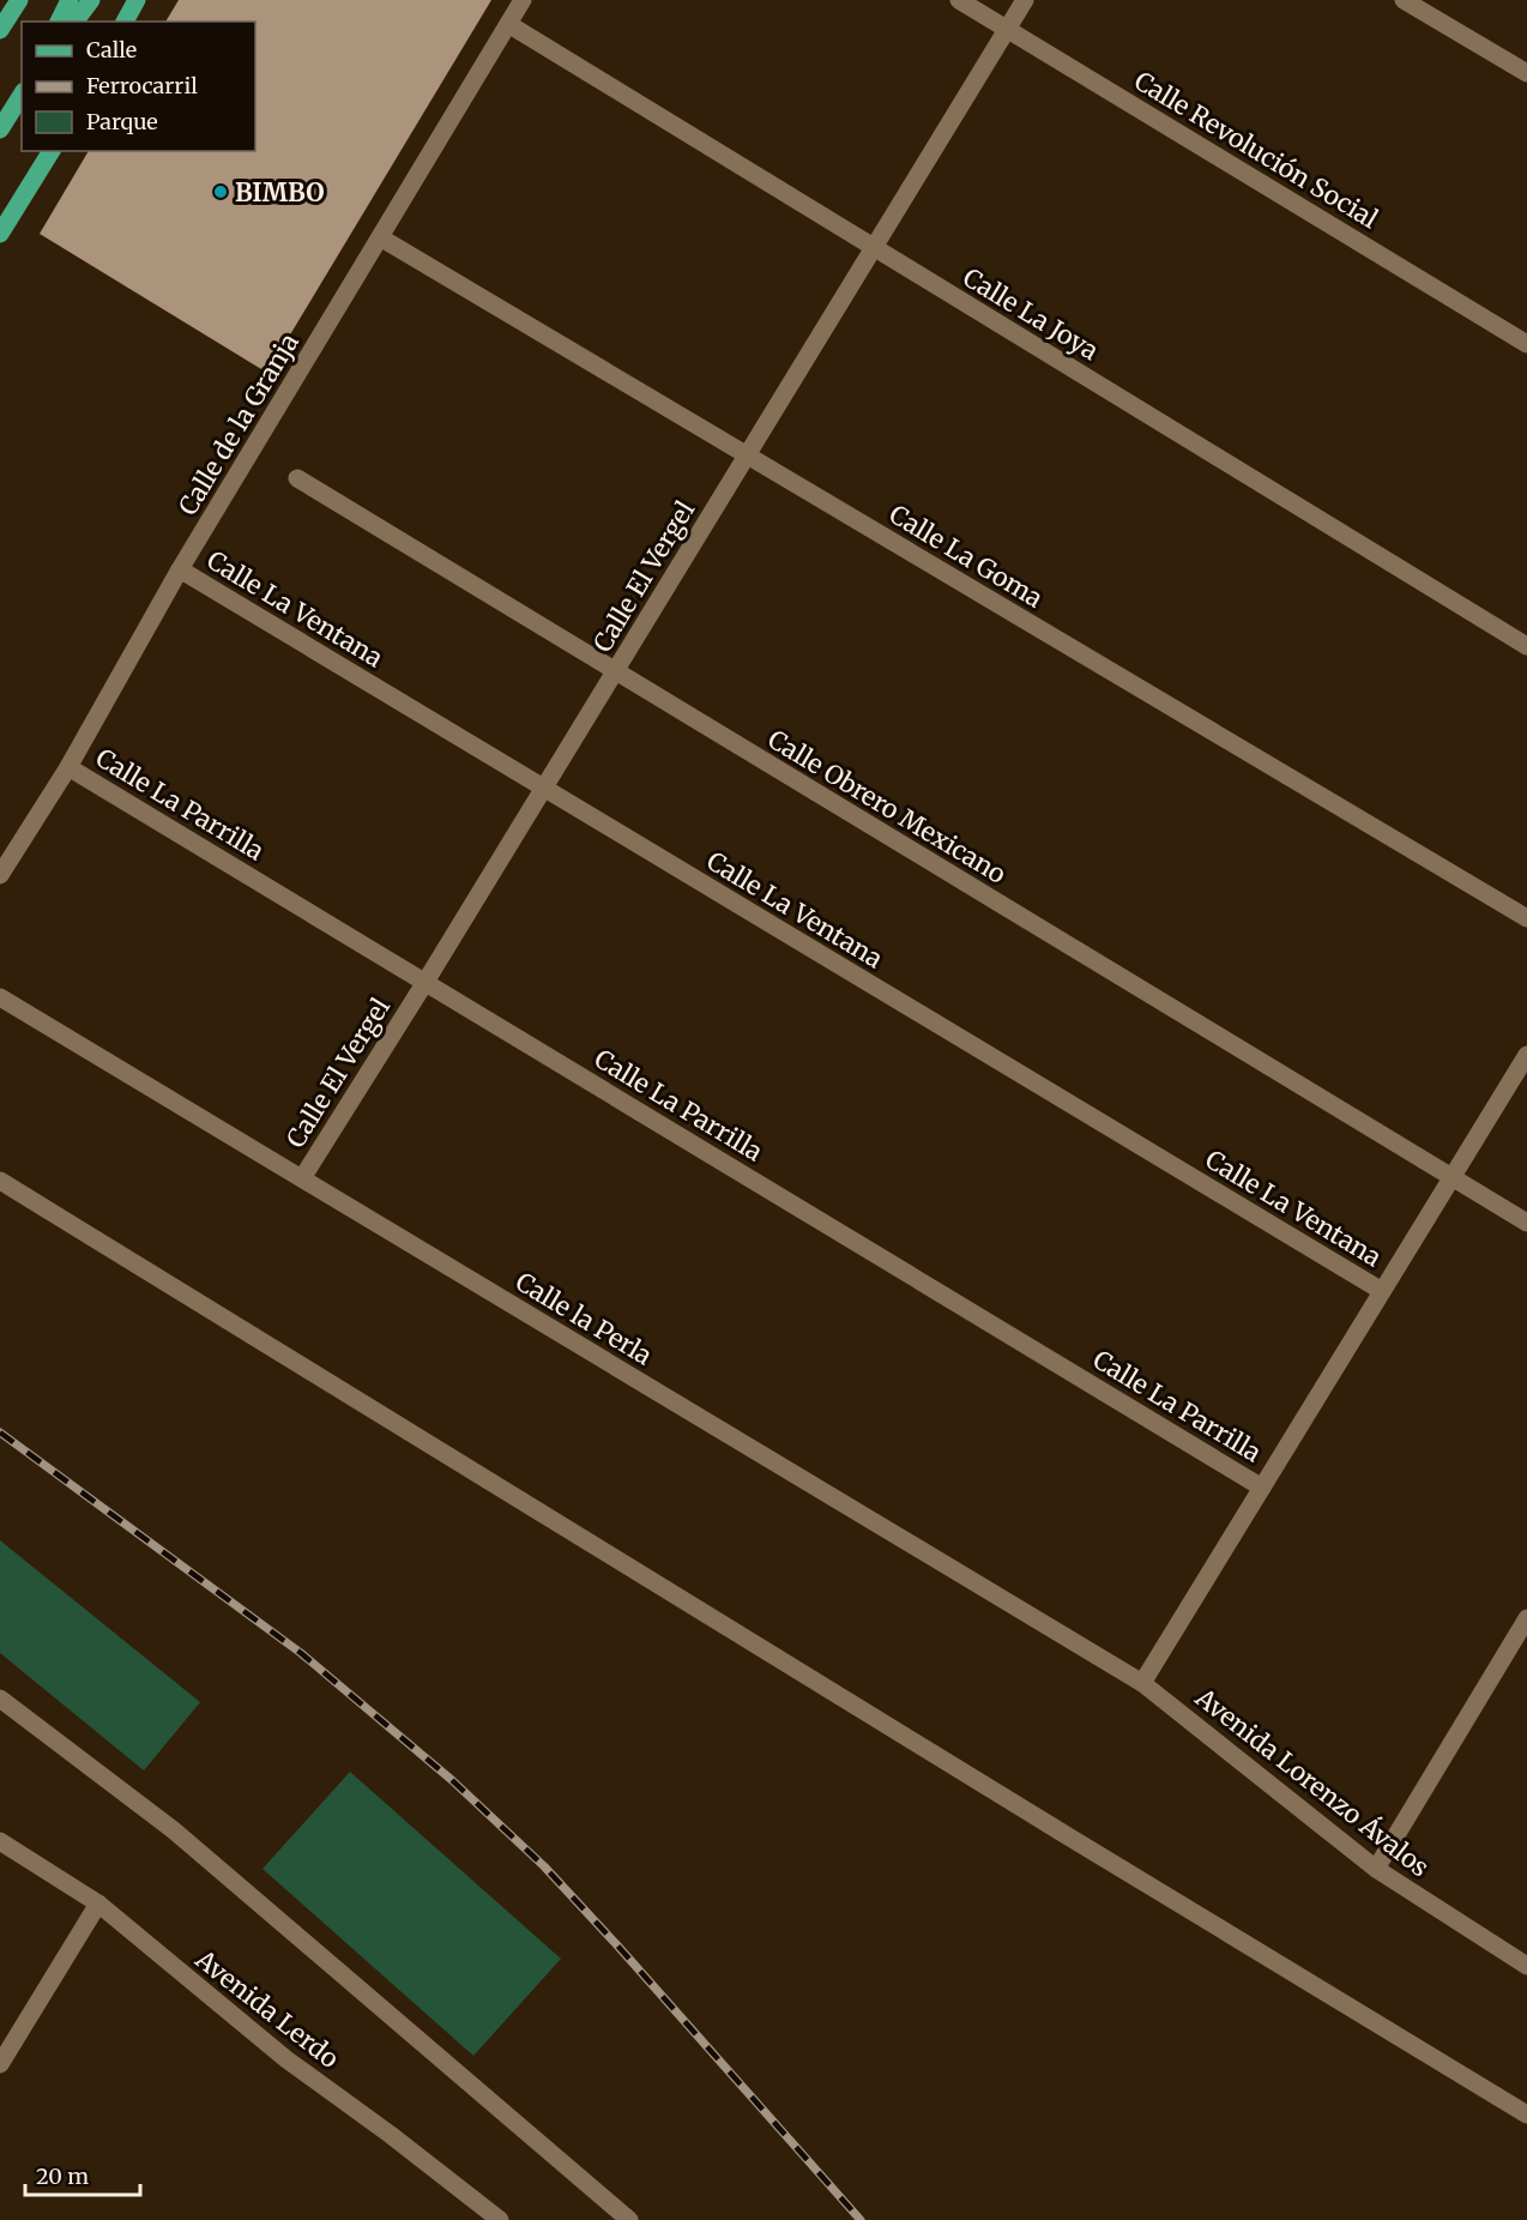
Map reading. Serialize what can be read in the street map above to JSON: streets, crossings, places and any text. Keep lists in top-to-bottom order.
{
  "streets": {
    "street": [
      "Calle Revolución Social",
      "Calle La Joya",
      "Calle de la Granja",
      "Calle La Goma",
      "Calle El Vergel",
      "Calle La Ventana",
      "Calle La Parrilla",
      "Calle Obrero Mexicano",
      "Calle la Perla",
      "Avenida Lorenzo Ávalos",
      "Avenida Lerdo"
    ]
  },
  "crossings": [
    ["Calle Revolución Social", "Calle El Vergel"],
    ["Calle La Joya", "Calle de la Granja"],
    ["Calle La Joya", "Calle El Vergel"],
    ["Calle de la Granja", "Calle La Goma"],
    ["Calle de la Granja", "Calle La Ventana"],
    ["Calle de la Granja", "Calle La Parrilla"],
    ["Calle La Goma", "Calle El Vergel"],
    ["Calle El Vergel", "Calle La Ventana"],
    ["Calle El Vergel", "Calle La Parrilla"],
    ["Calle El Vergel", "Calle Obrero Mexicano"],
    ["Calle El Vergel", "Calle la Perla"],
    ["Calle la Perla", "Avenida Lorenzo Ávalos"]
  ],
  "places": ["BIMBO"],
  "legend": ["Calle", "Ferrocarril", "Parque"],
  "scale_bar": "20 m"
}
